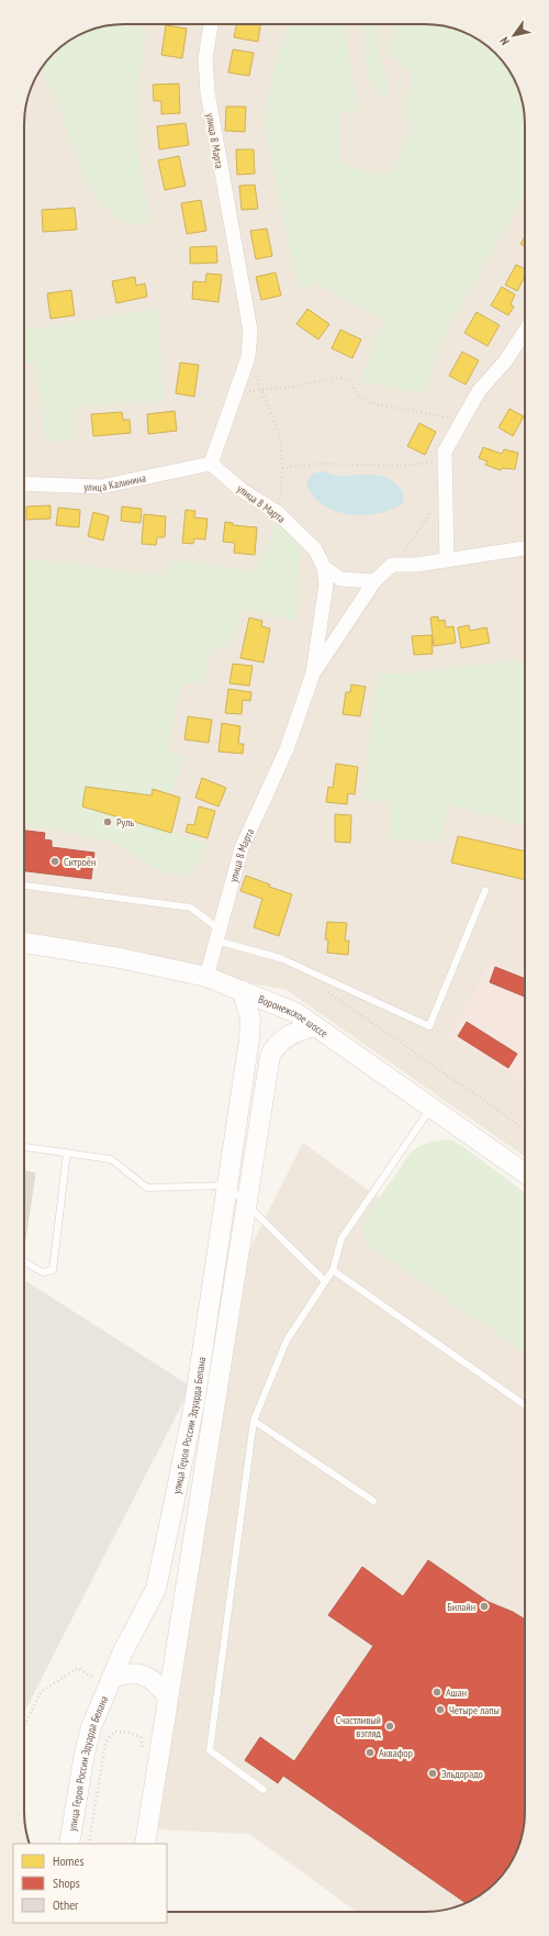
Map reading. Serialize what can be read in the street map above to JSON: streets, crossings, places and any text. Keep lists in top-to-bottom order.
{
  "streets": {
    "street": [
      "улица 8 Марта",
      "улица Калинина",
      "Воронежское шоссе",
      "улица Героя России Эдуарда Белана"
    ]
  },
  "crossings": [
    ["улица 8 Марта", "улица Калинина"],
    ["улица 8 Марта", "Воронежское шоссе"],
    ["Воронежское шоссе", "улица Героя России Эдуарда Белана"]
  ],
  "places": [
    "Руль",
    "Ситроён",
    "Билайн",
    "Ашан",
    "Четыре лапы",
    "Счастливый взгляд",
    "Аквафор",
    "Эльдорадо"
  ],
  "legend": ["Homes", "Shops", "Other"],
  "north": "bottom left"
}
